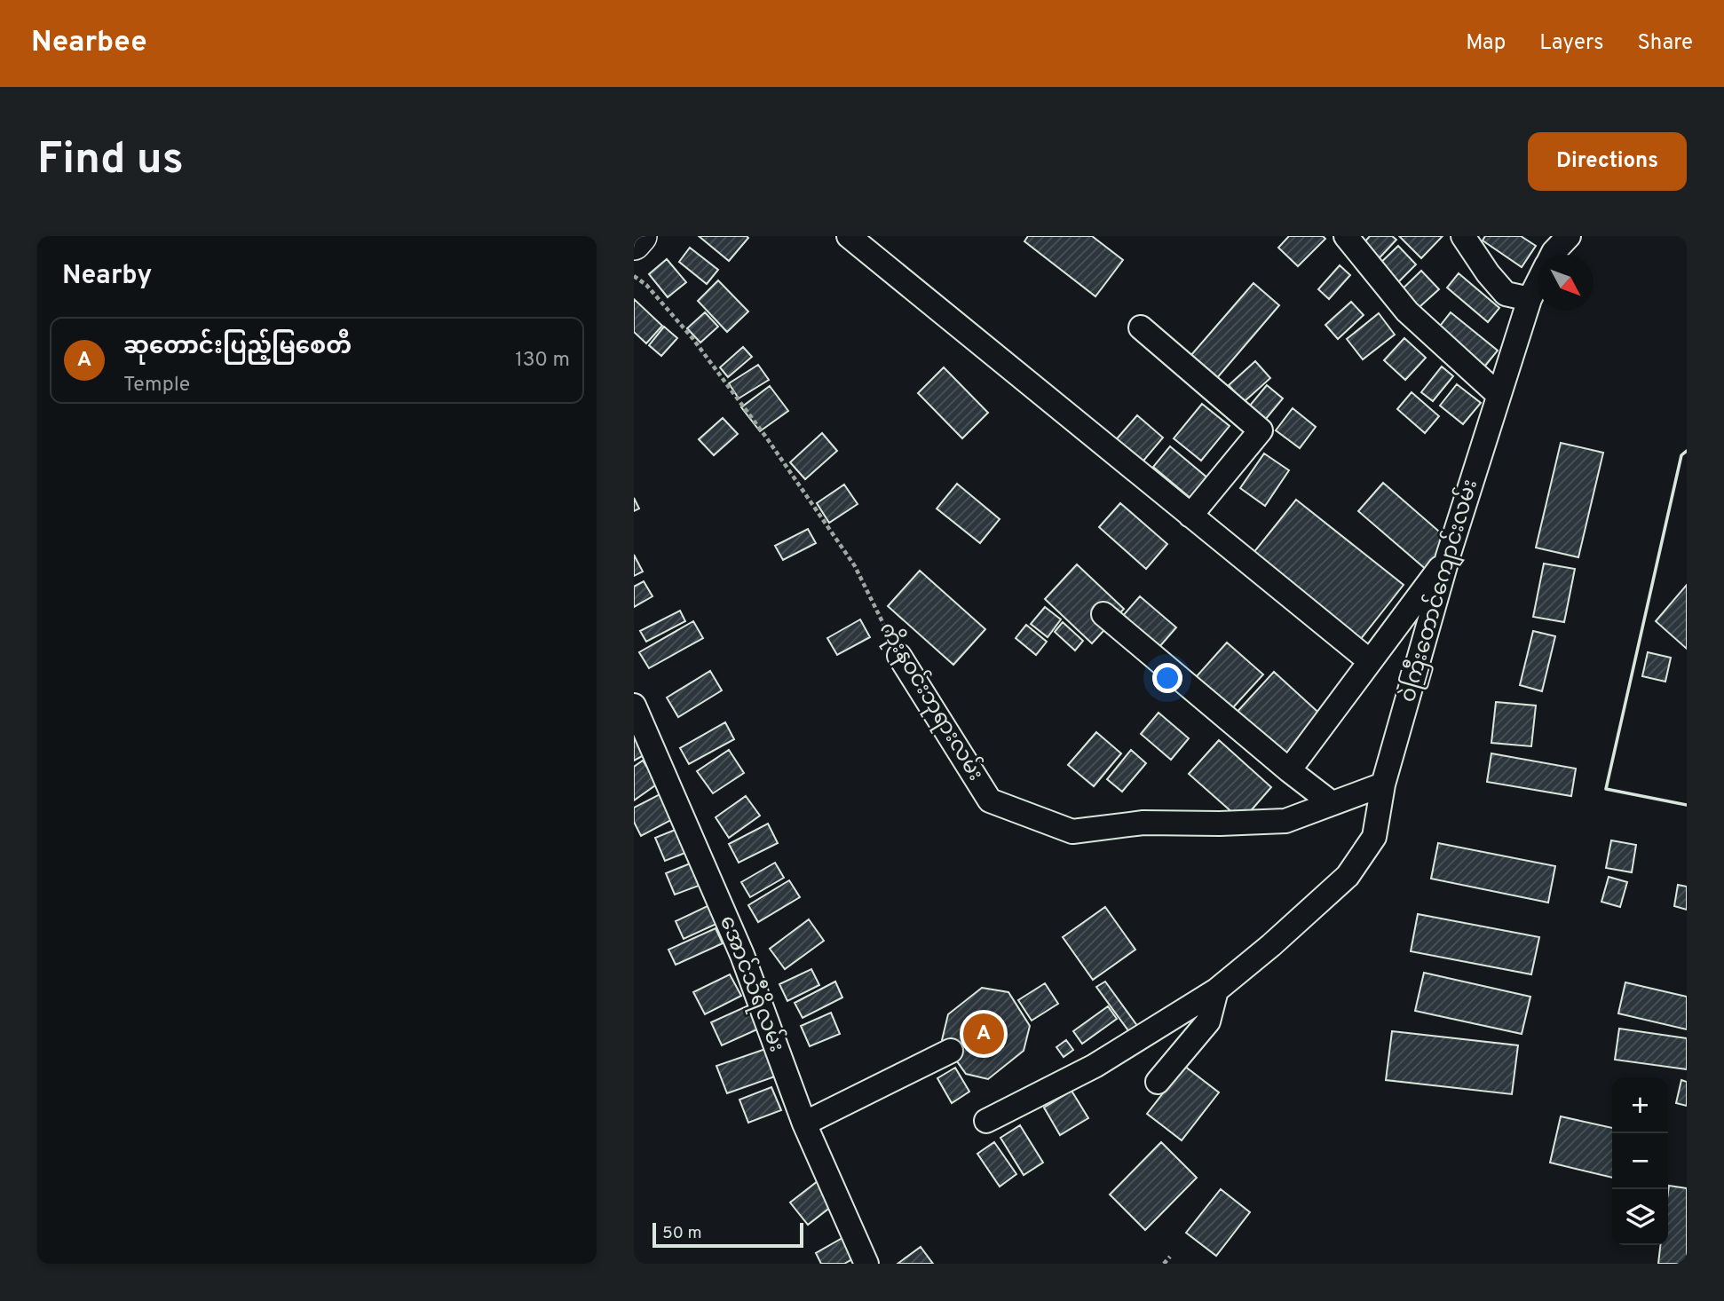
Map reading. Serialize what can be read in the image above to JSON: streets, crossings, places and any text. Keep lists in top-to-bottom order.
{
  "streets": {
    "street": ["ဝဲကြီးတောင်ကျောင်းလမ်း", "ကိုးနဝင်းဘုရားလမ်း", "အောင်သီရိလမ်း"]
  },
  "crossings": [
    ["ဝဲကြီးတောင်ကျောင်းလမ်း", "ကိုးနဝင်းဘုရားလမ်း"]
  ],
  "scale_bar": "50 m",
  "north": "bottom right",
  "page": {
    "header": "Nearbee",
    "nav": ["Map", "Layers", "Share"],
    "buttons": "Directions",
    "title": "Find us",
    "heading": "Nearby",
    "list": [
      {
        "mark": "A",
        "name": "ဆုတောင်းပြည့်မြစေတီ",
        "note": "Temple",
        "value": "130 m"
      }
    ],
    "pins": "A",
    "map_buttons": ["+", "−"],
    "scale": "50 m"
  }
}
